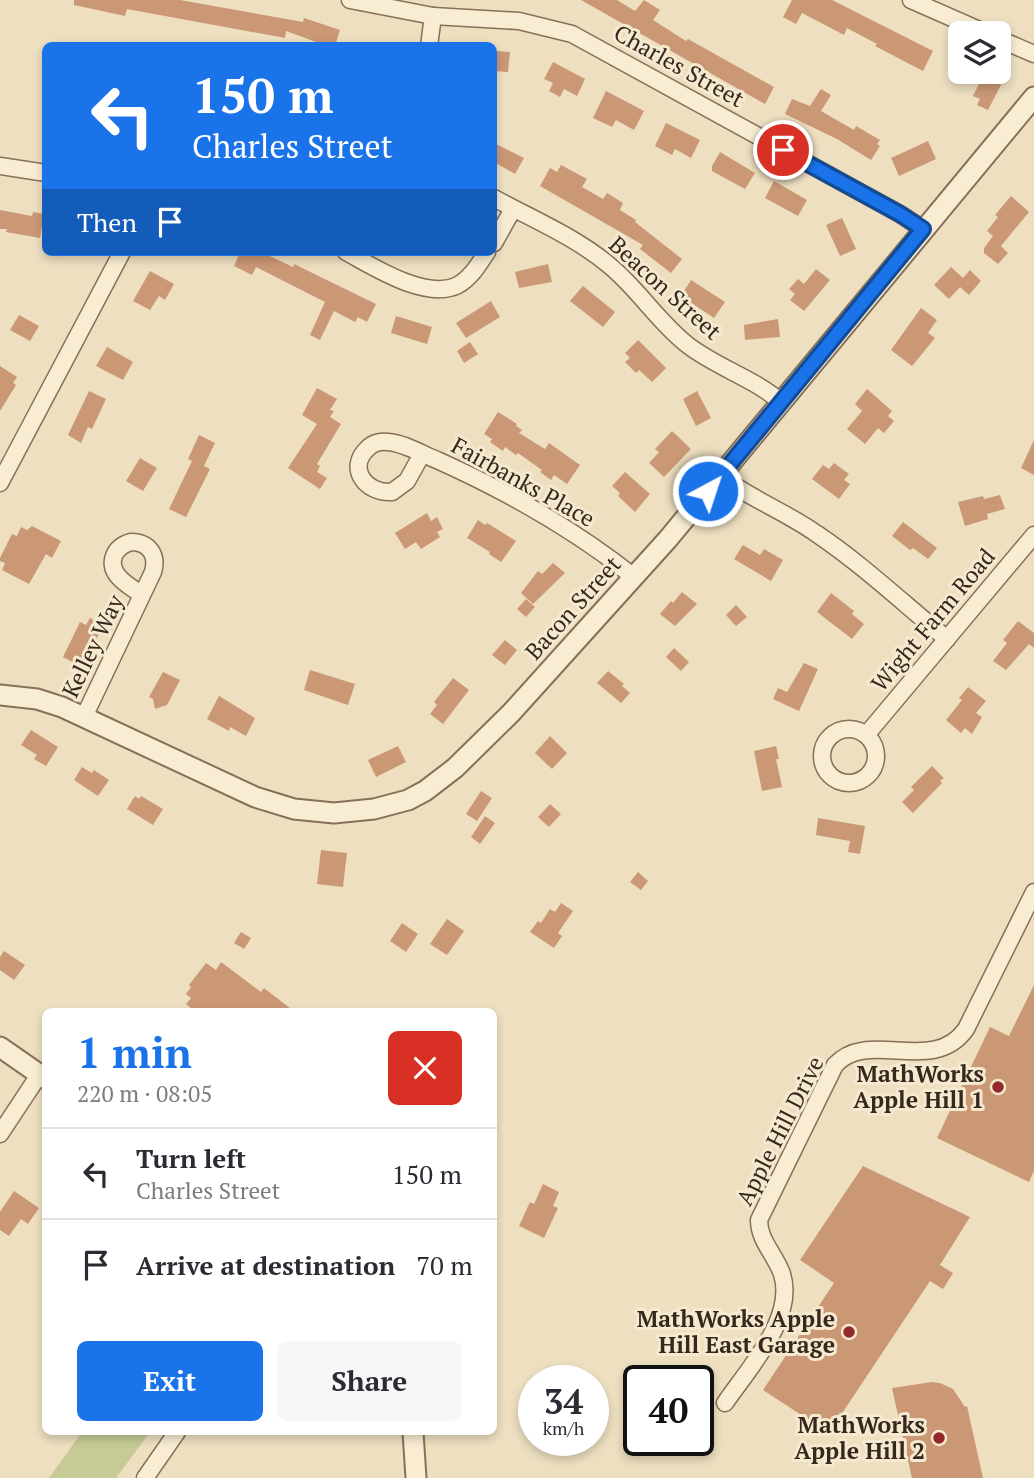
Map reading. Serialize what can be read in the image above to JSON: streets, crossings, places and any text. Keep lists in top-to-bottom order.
{
  "streets": {
    "street": [
      "Charles Street",
      "Beacon Street",
      "Fairbanks Place",
      "Bacon Street",
      "Wight Farm Road",
      "Kelley Way",
      "Apple Hill Drive"
    ]
  },
  "crossings": [
    ["Charles Street", "Bacon Street"],
    ["Beacon Street", "Bacon Street"],
    ["Fairbanks Place", "Bacon Street"],
    ["Bacon Street", "Kelley Way"]
  ],
  "places": ["MathWorks Apple Hill 1", "MathWorks Apple Hill East Garage", "MathWorks Apple Hill 2"],
  "page": {
    "turn": ["150 m", "Charles Street"],
    "then": "Then",
    "heading": ["1 min", "220 m · 08:05"],
    "list": [
      {
        "name": "Turn left",
        "note": "Charles Street",
        "value": "150 m"
      },
      {
        "name": "Arrive at destination",
        "value": "70 m"
      }
    ],
    "buttons": ["Exit", "Share"],
    "speed": "34 km/h",
    "limit": "40"
  }
}
